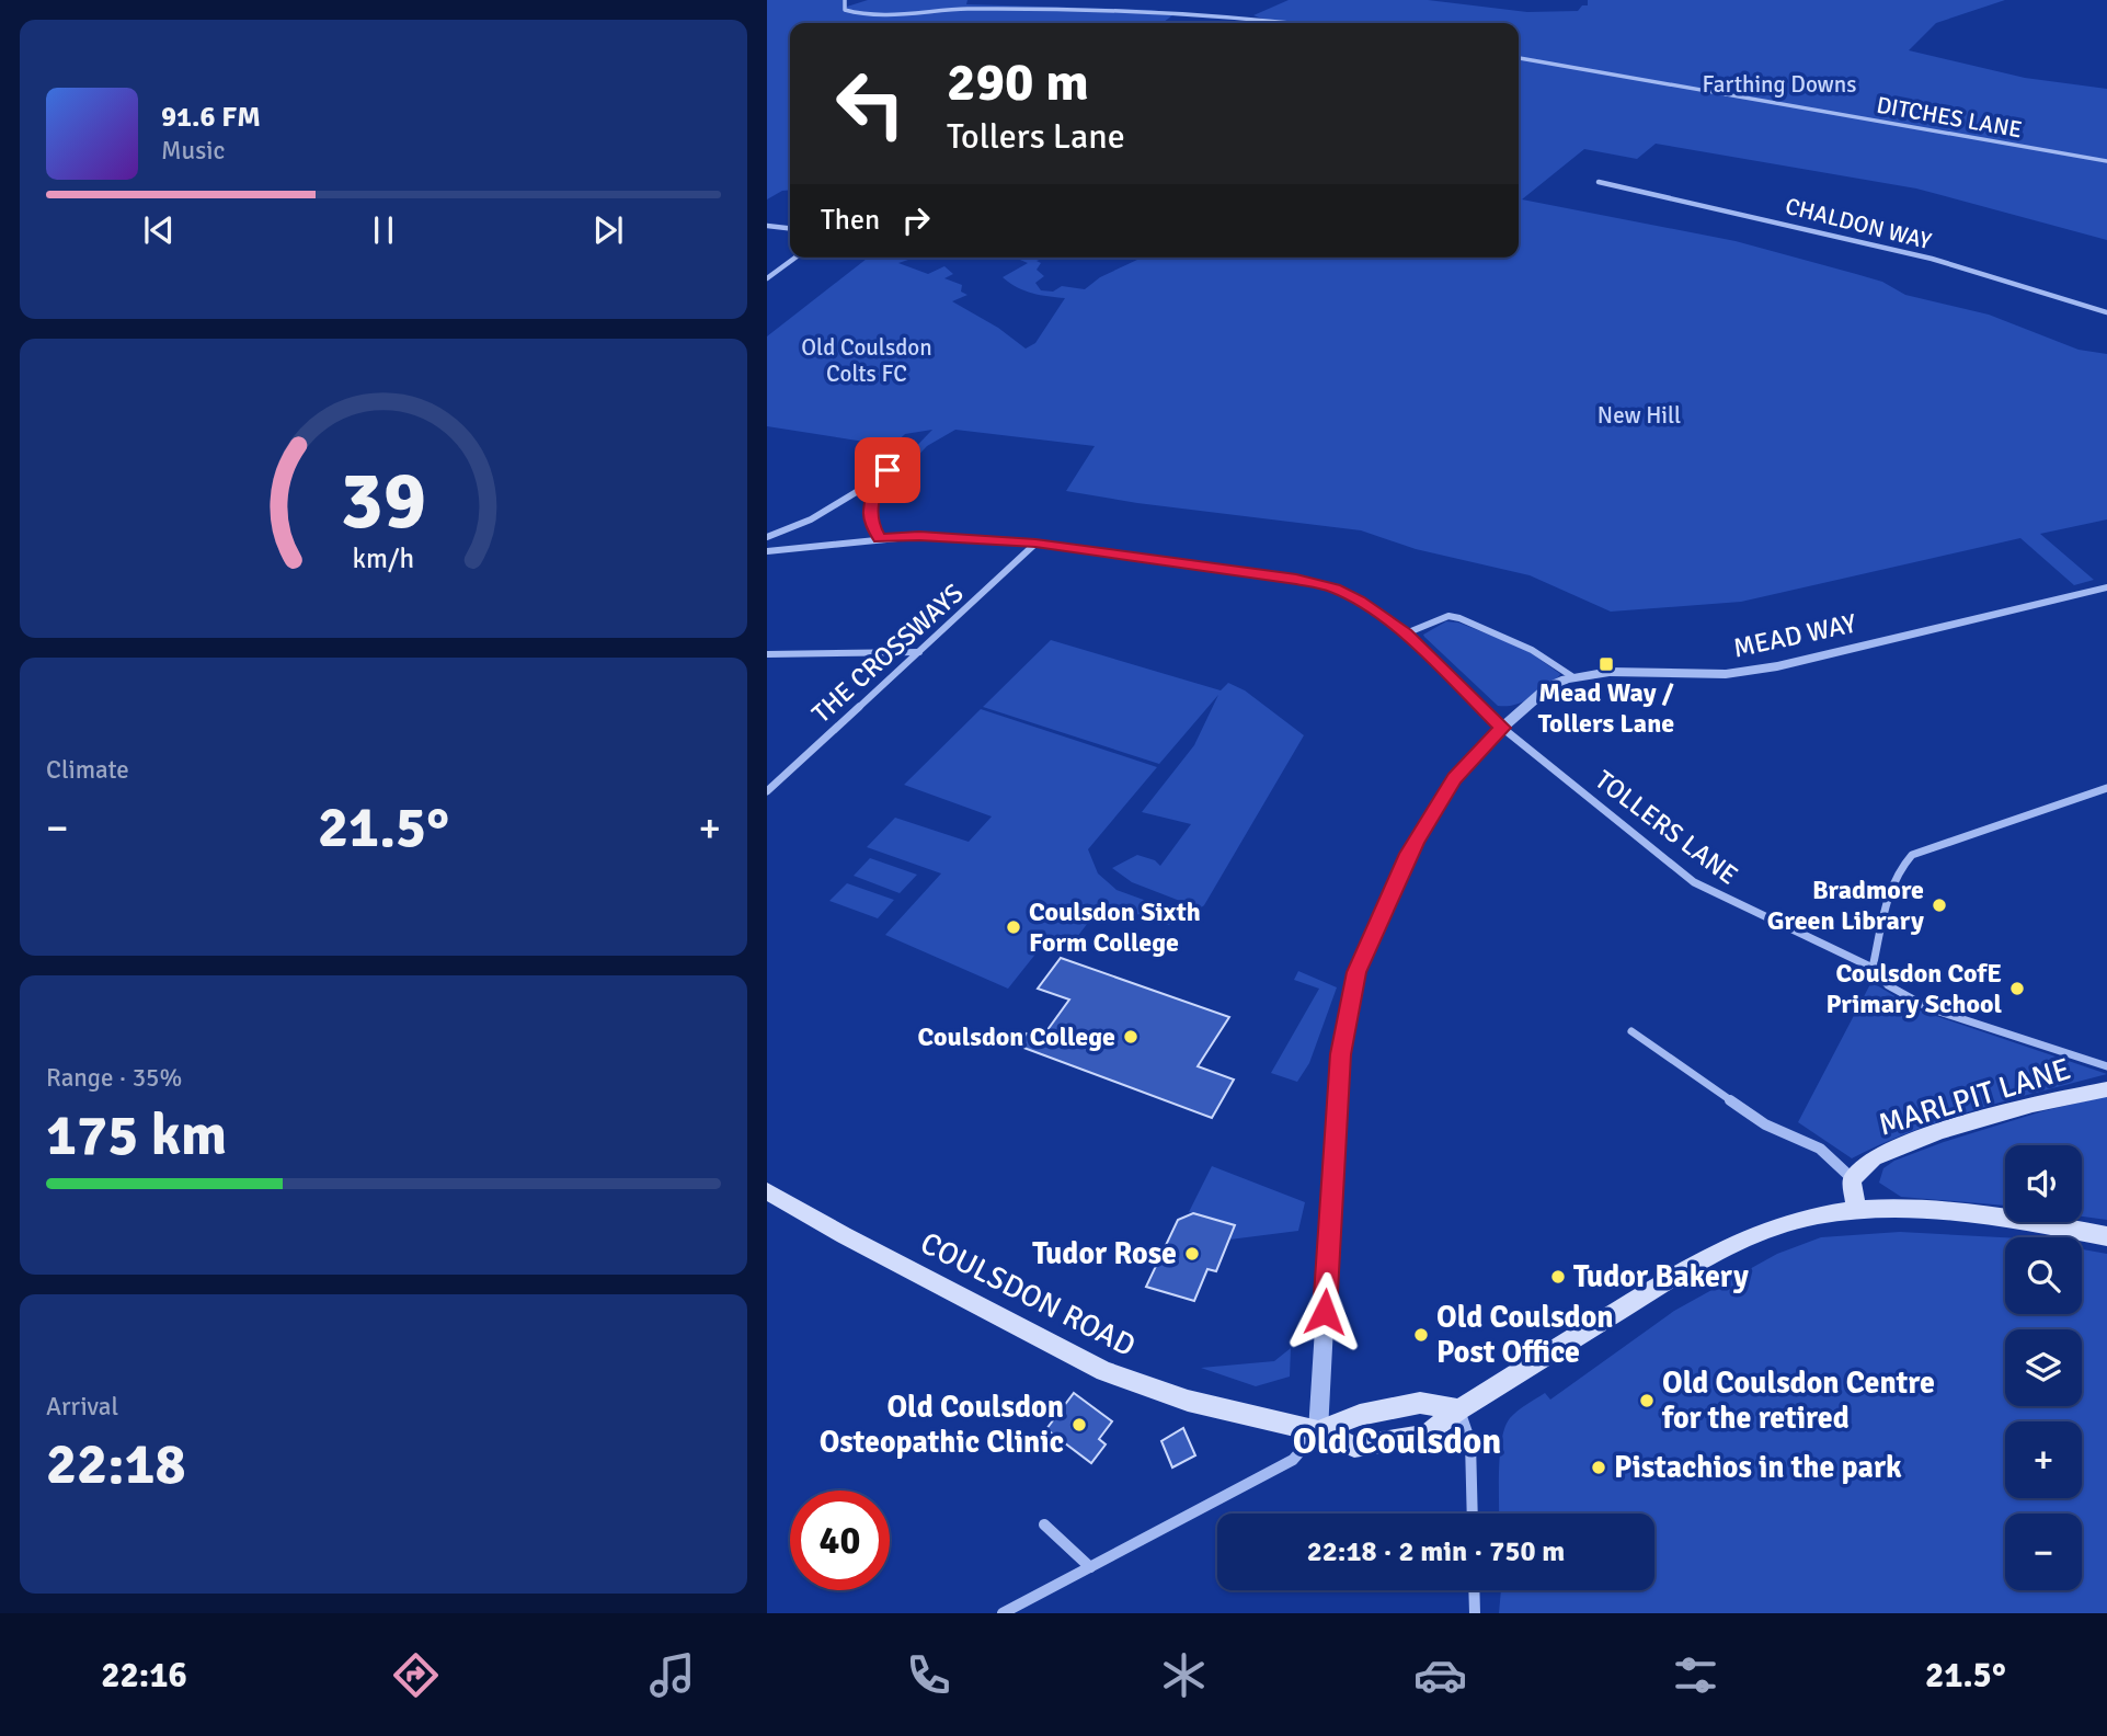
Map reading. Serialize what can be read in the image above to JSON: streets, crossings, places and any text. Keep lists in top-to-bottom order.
{
  "streets": {
    "main road": ["MARLPIT LANE", "COULSDON ROAD"],
    "street": [
      "DITCHES LANE",
      "CHALDON WAY",
      "MEAD WAY",
      "THE CROSSWAYS",
      "TOLLERS LANE"
    ]
  },
  "crossings": [
    ["MEAD WAY", "TOLLERS LANE"],
    ["MEAD WAY", "COULSDON ROAD"],
    ["THE CROSSWAYS", "TOLLERS LANE"]
  ],
  "districts": ["Old Coulsdon"],
  "parks": ["Farthing Downs", "Old Coulsdon Colts FC", "New Hill"],
  "places": {
    "transit": ["Mead Way / Tollers Lane"],
    "other": [
      "Bradmore Green Library",
      "Coulsdon Sixth Form College",
      "Coulsdon CofE Primary School",
      "Coulsdon College",
      "Tudor Rose",
      "Tudor Bakery",
      "Old Coulsdon Post Office",
      "Old Coulsdon Centre for the retired",
      "Old Coulsdon Osteopathic Clinic",
      "Pistachios in the park"
    ]
  },
  "page": {
    "turn": ["290 m", "Tollers Lane"],
    "song": ["91.6 FM", "Music"],
    "then": "Then",
    "tile": [
      "Climate",
      ["Range · 35%", "175 km"],
      ["Arrival", "22:18"]
    ],
    "heat": ["−", "21.5°", "+"],
    "map_buttons": ["+", "−"],
    "limit": "40",
    "trip": "22:18 · 2 min · 750 m",
    "tabs": ["22:16", "21.5°"],
    "gauge": ["39", "km/h"]
  }
}
